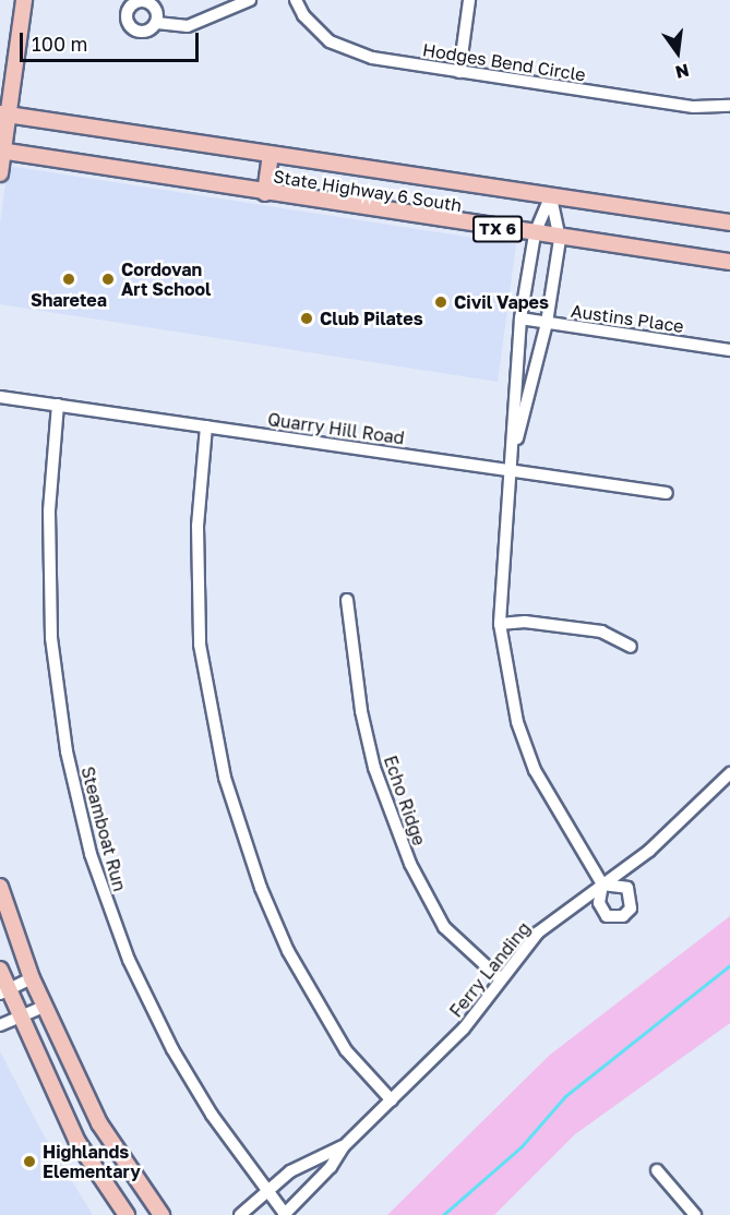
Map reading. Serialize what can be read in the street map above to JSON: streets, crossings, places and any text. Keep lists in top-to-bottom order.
{
  "streets": {
    "main road": ["State Highway 6 South", "TX 6"],
    "street": [
      "Hodges Bend Circle",
      "Austins Place",
      "Quarry Hill Road",
      "Echo Ridge",
      "Steamboat Run",
      "Ferry Landing"
    ]
  },
  "crossings": [
    ["Quarry Hill Road", "Steamboat Run"],
    ["Echo Ridge", "Ferry Landing"],
    ["Steamboat Run", "Ferry Landing"]
  ],
  "places": [
    "Sharetea",
    "Cordovan Art School",
    "Civil Vapes",
    "Club Pilates",
    "Highlands Elementary"
  ],
  "scale_bar": "100 m",
  "north": "bottom"
}
